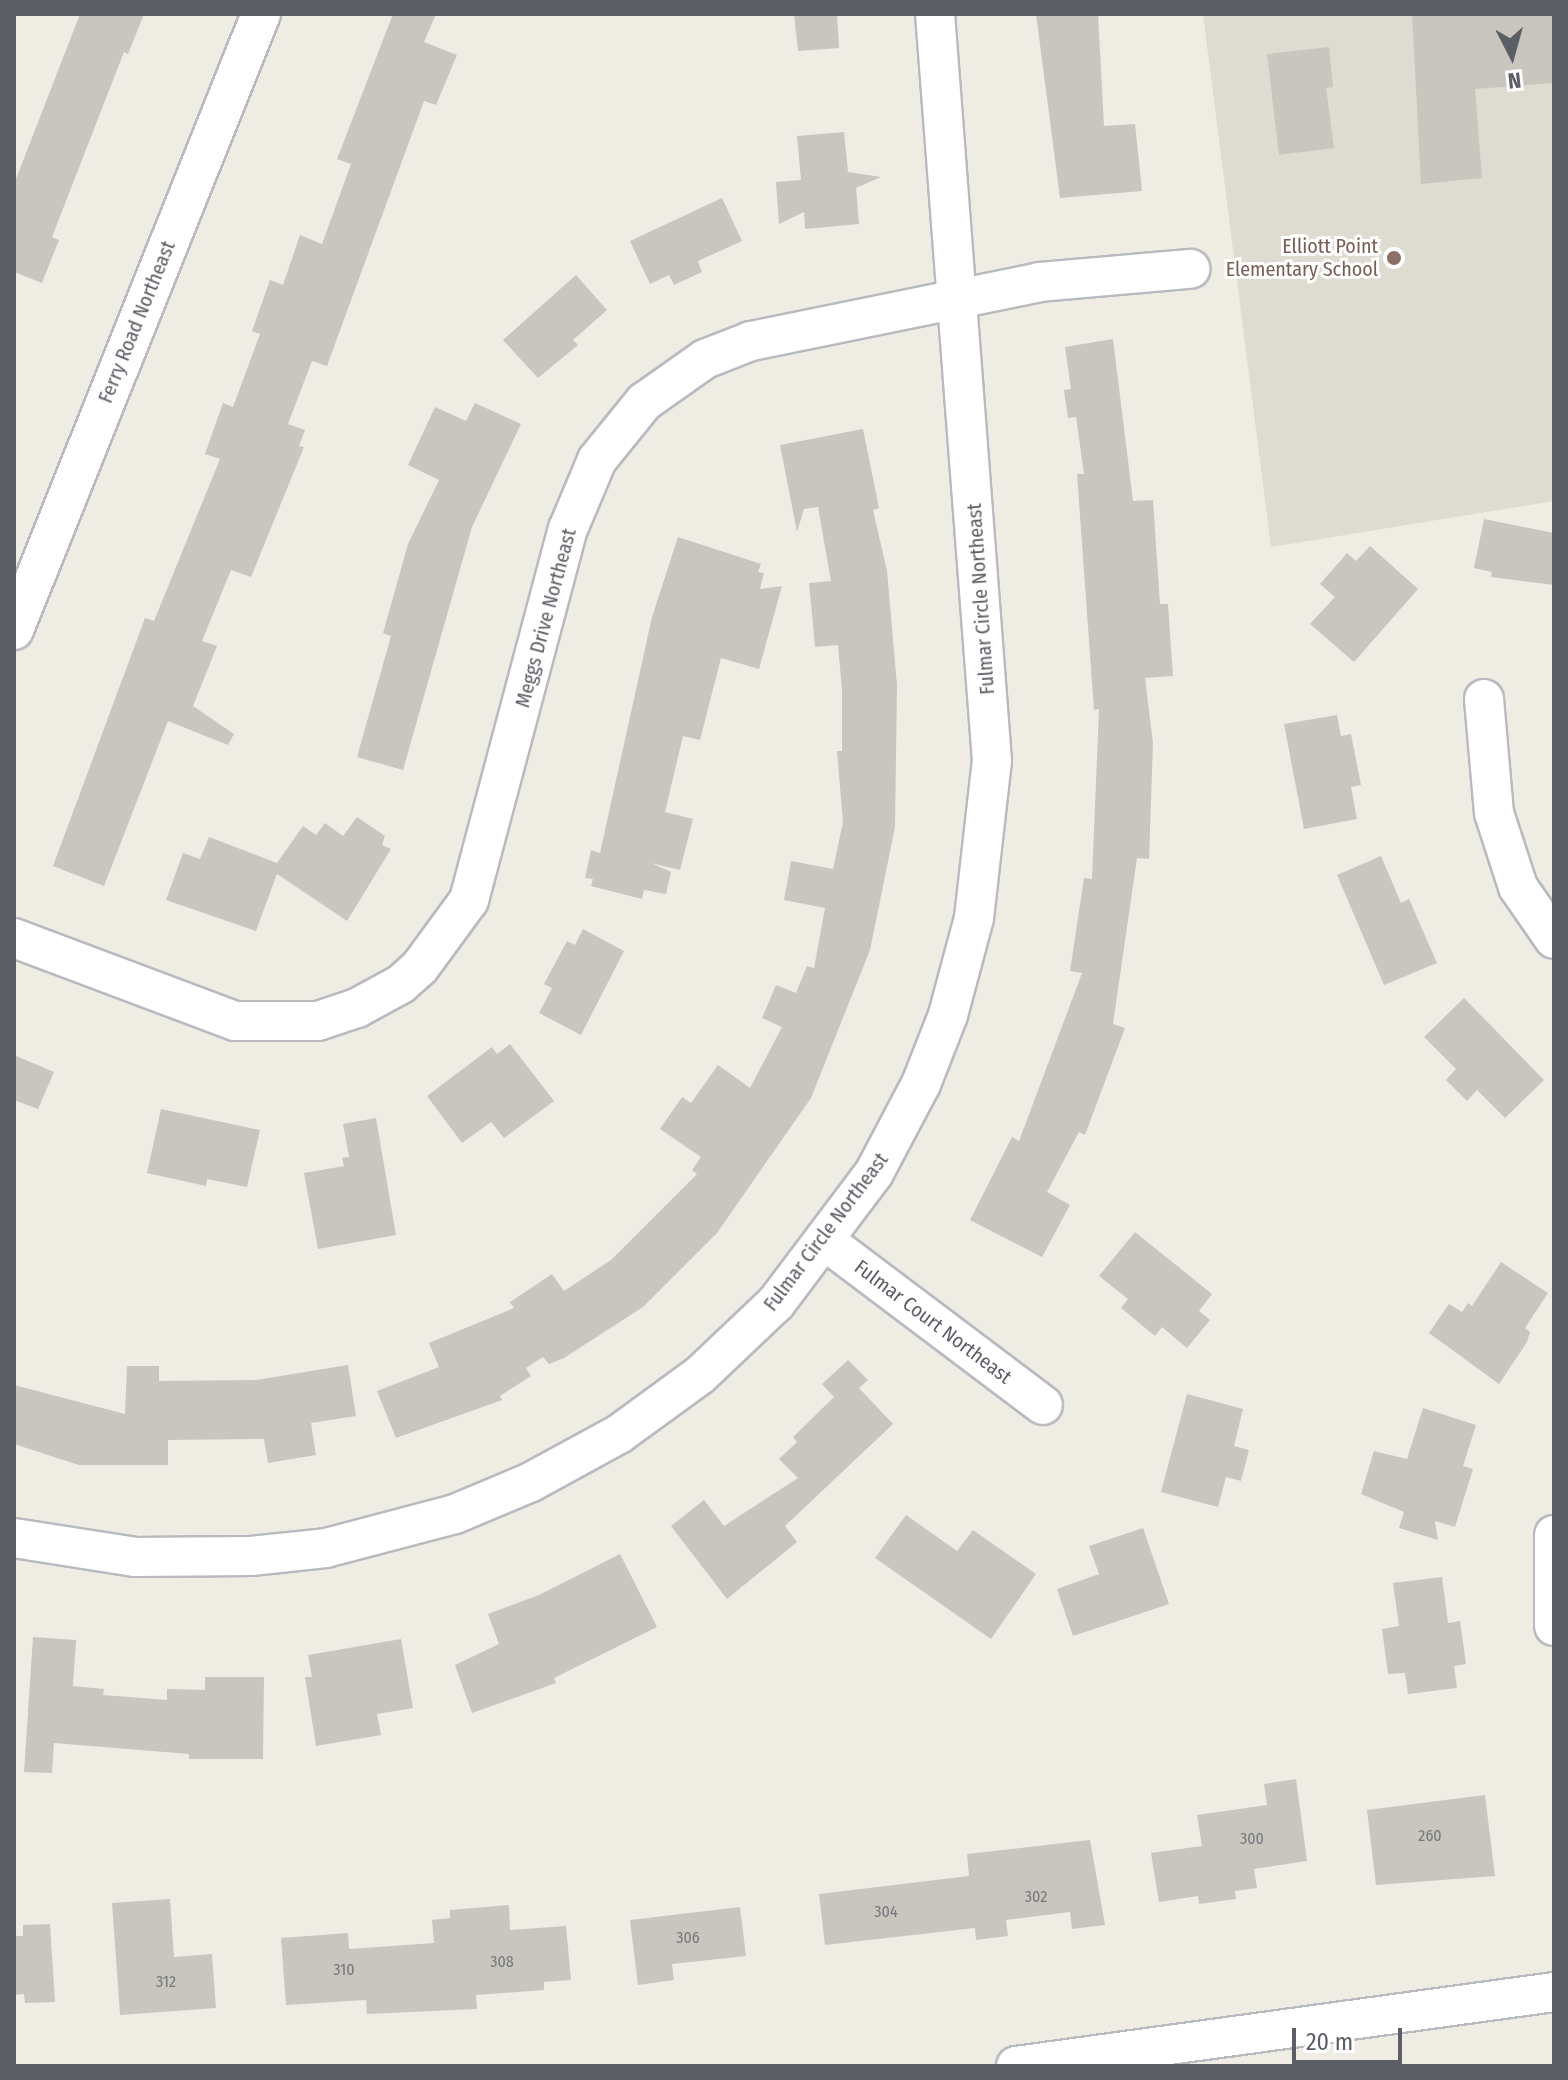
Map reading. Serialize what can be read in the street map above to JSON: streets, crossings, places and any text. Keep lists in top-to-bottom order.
{
  "streets": {
    "street": [
      "Ferry Road Northeast",
      "Fulmar Circle Northeast",
      "Meggs Drive Northeast",
      "Fulmar Court Northeast"
    ]
  },
  "crossings": [
    ["Fulmar Circle Northeast", "Meggs Drive Northeast"],
    ["Fulmar Circle Northeast", "Fulmar Court Northeast"]
  ],
  "places": ["Elliott Point Elementary School"],
  "house_numbers": [
    "260",
    "300",
    "302",
    "304",
    "306",
    "308",
    "310",
    "312"
  ],
  "scale_bar": "20 m",
  "north": "bottom"
}
